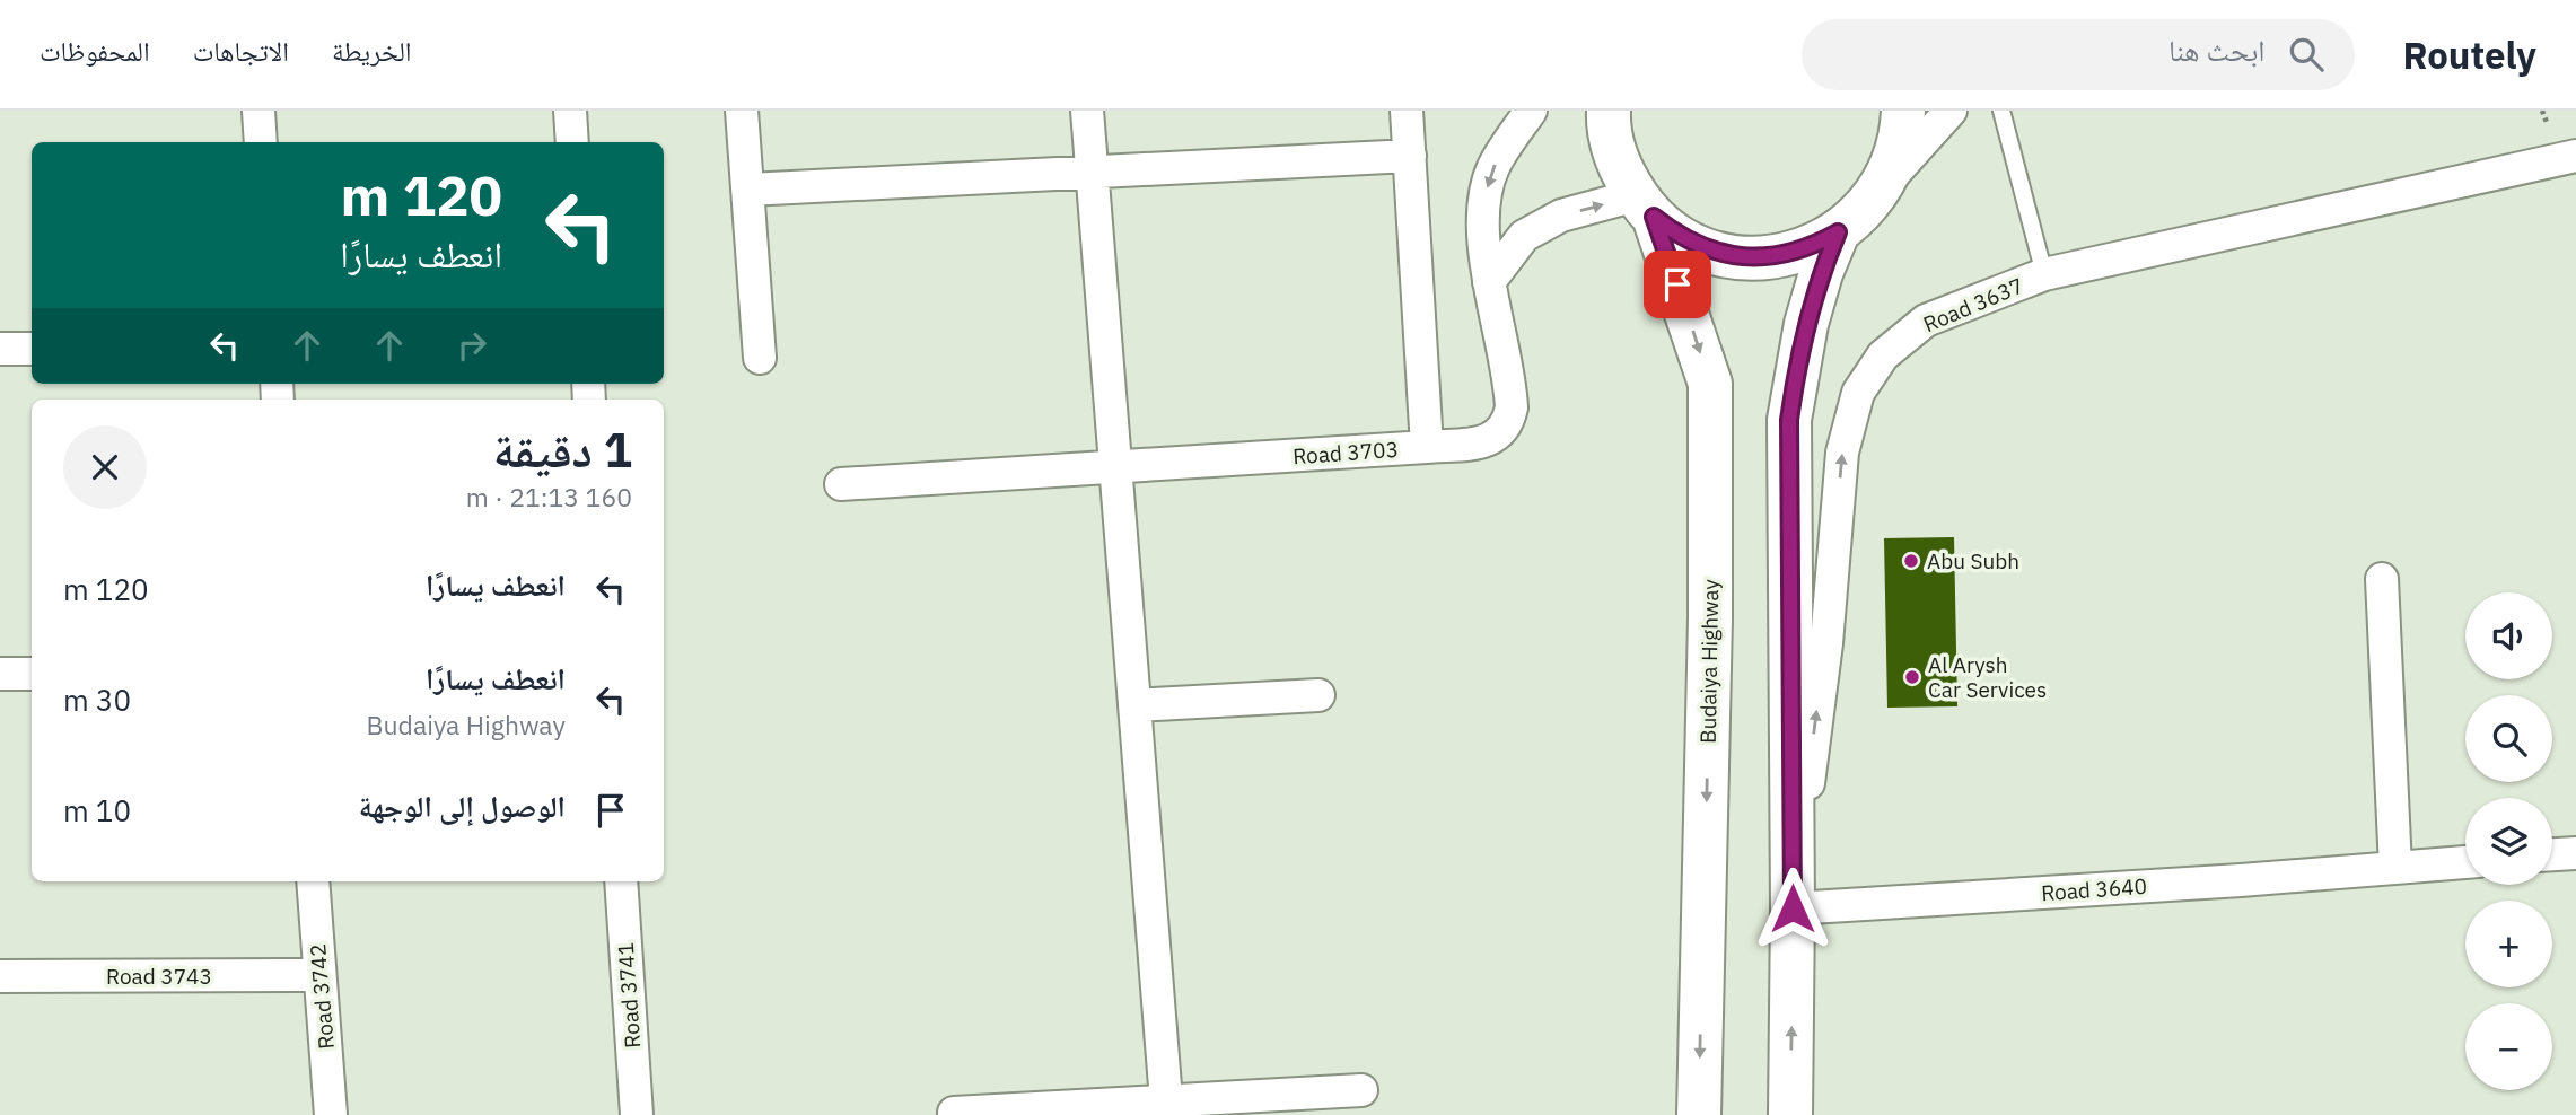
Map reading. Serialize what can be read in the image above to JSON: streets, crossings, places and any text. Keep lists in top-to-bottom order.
{
  "streets": {
    "main road": ["Budaiya Highway"],
    "street": [
      "Road 3637",
      "Road 3703",
      "Road 3640",
      "Road 3743",
      "Road 3741",
      "Road 3742"
    ]
  },
  "crossings": [
    ["Road 3637", "Road 3640"],
    ["Road 3743", "Road 3742"]
  ],
  "one_way": ["Road 3637"],
  "places": ["Abu Subh", "Al Arysh Car Services"],
  "page": {
    "header": "Routely",
    "search": "ابحث هنا",
    "nav": ["الخريطة", "الاتجاهات", "المحفوظات"],
    "turn": ["120 m", "انعطف يسارًا"],
    "heading": ["1 دقيقة", "160 m · 21:13"],
    "list": [
      {
        "name": "انعطف يسارًا",
        "value": "120 m"
      },
      {
        "name": "انعطف يسارًا",
        "note": "Budaiya Highway",
        "value": "30 m"
      },
      {
        "name": "الوصول إلى الوجهة",
        "value": "10 m"
      }
    ],
    "map_buttons": ["+", "−"]
  }
}
